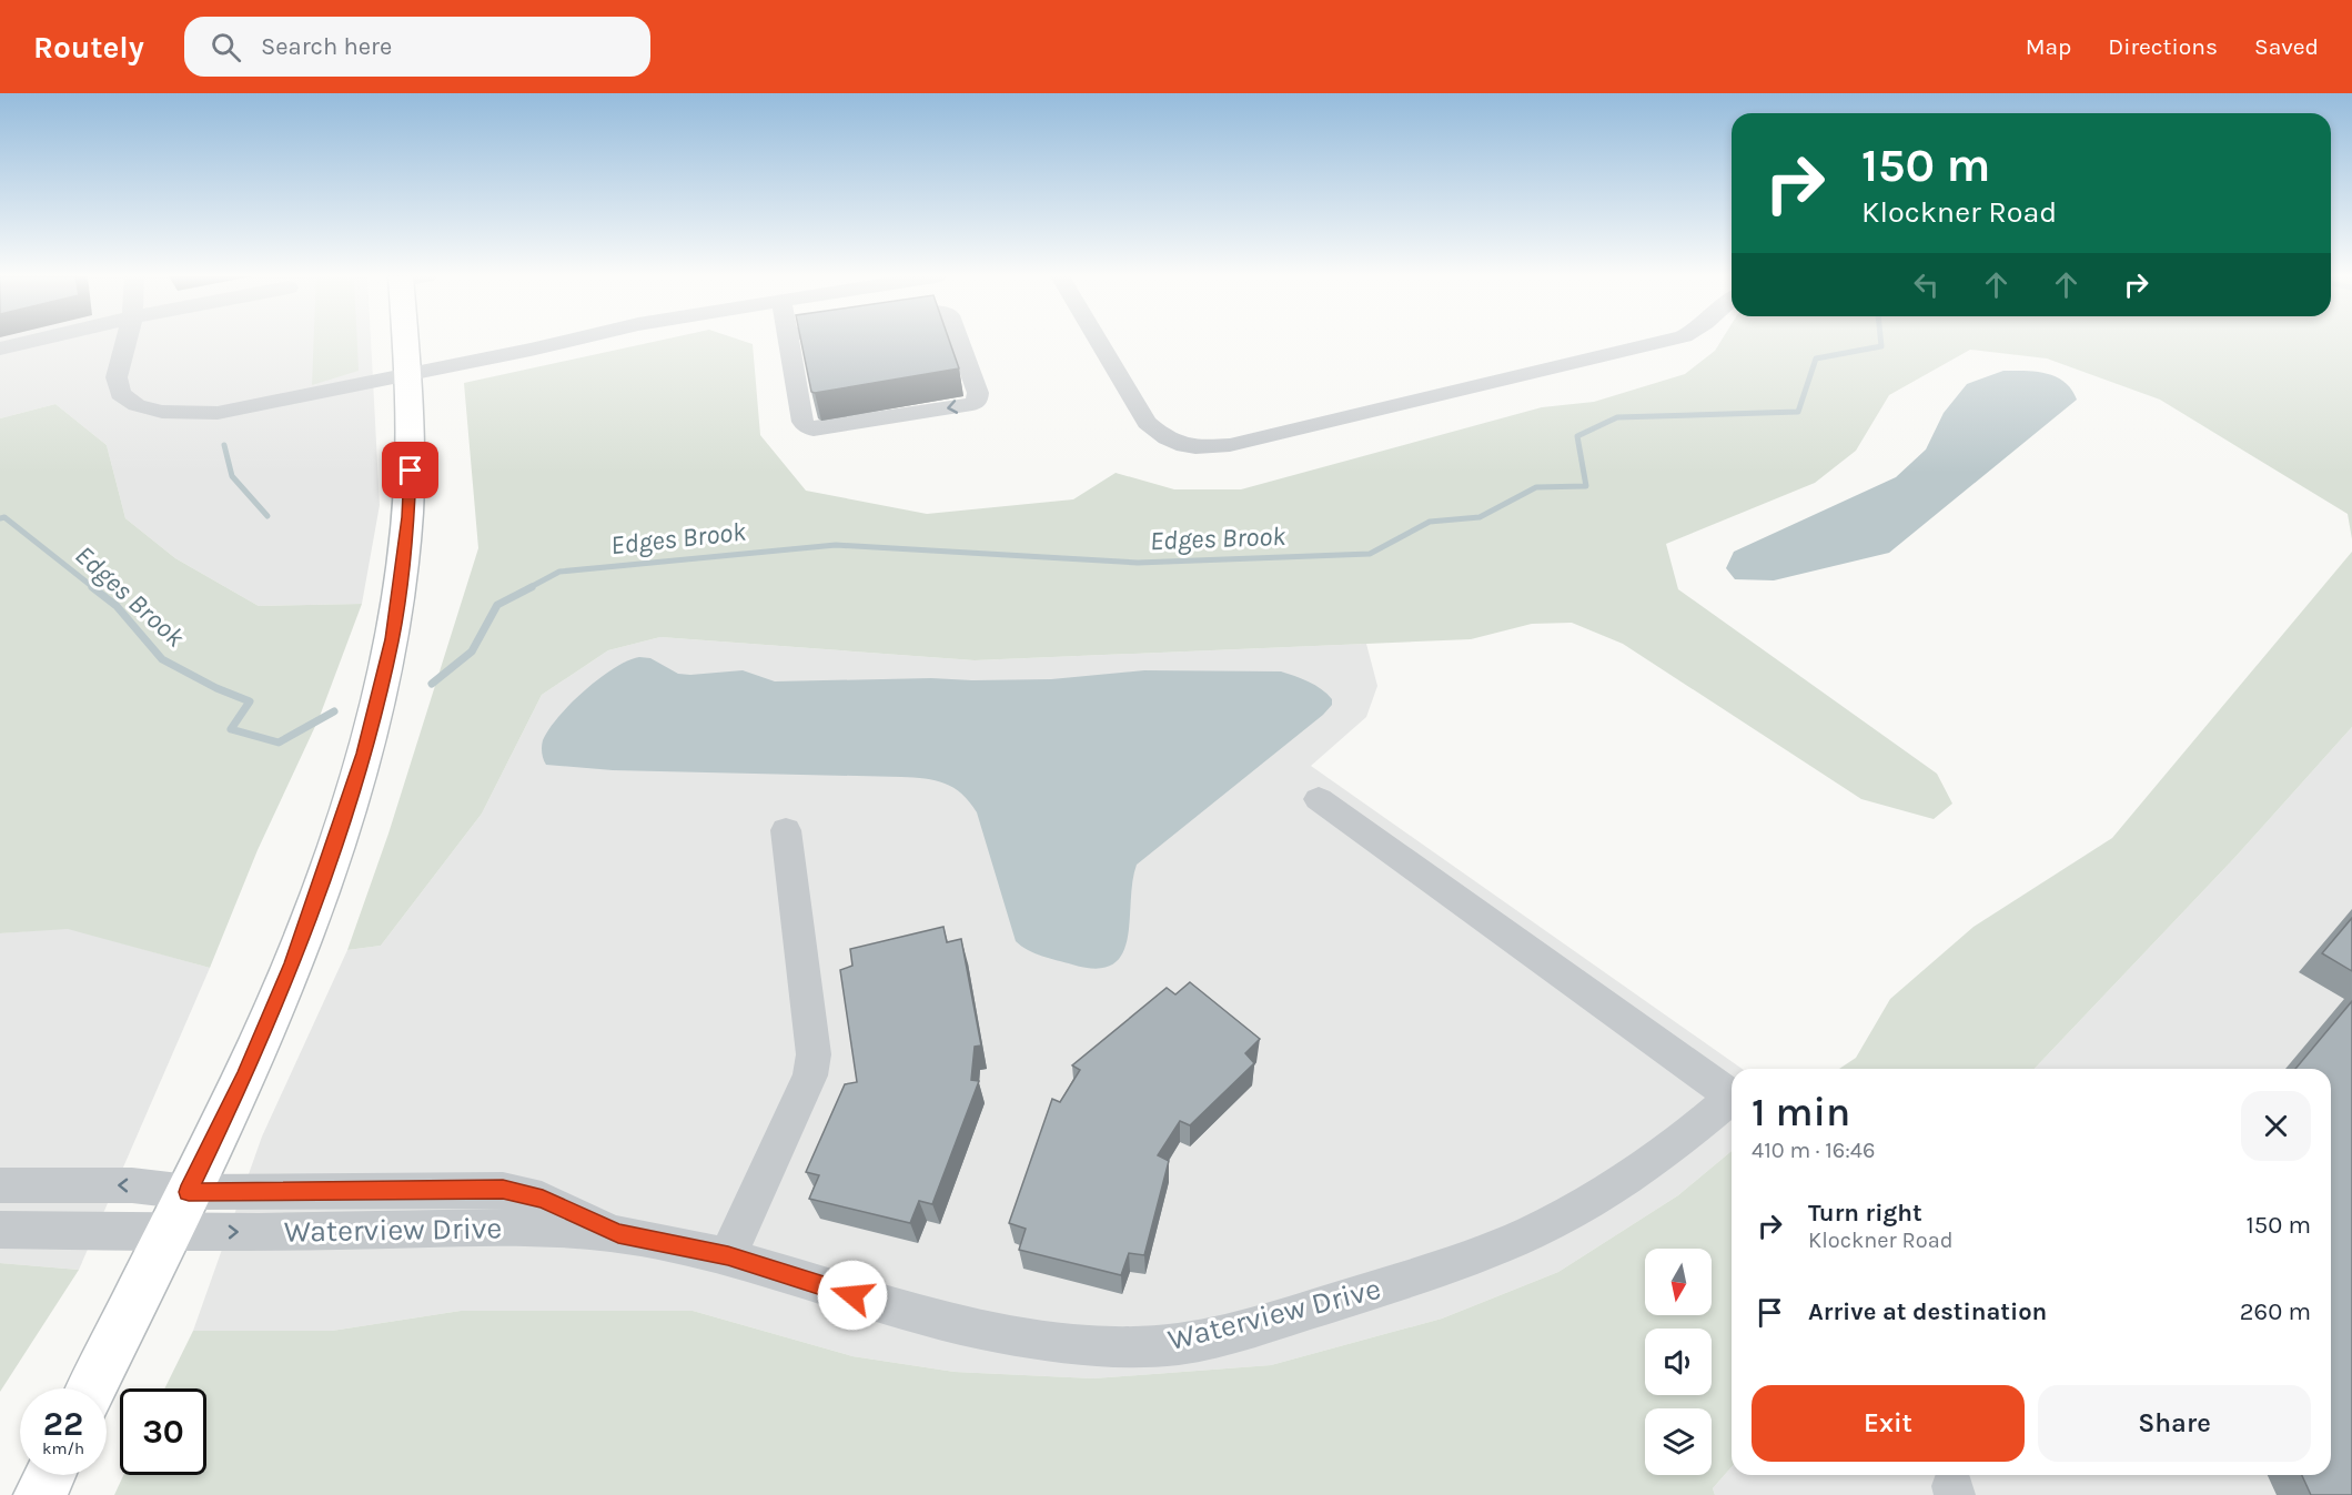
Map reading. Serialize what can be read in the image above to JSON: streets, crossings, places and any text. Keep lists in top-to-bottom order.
{
  "streets": {
    "street": ["Waterview Drive"]
  },
  "water": ["Edges Brook"],
  "north": "bottom",
  "page": {
    "header": "Routely",
    "search": "Search here",
    "nav": ["Map", "Directions", "Saved"],
    "turn": ["150 m", "Klockner Road"],
    "heading": ["1 min", "410 m · 16:46"],
    "list": [
      {
        "name": "Turn right",
        "note": "Klockner Road",
        "value": "150 m"
      },
      {
        "name": "Arrive at destination",
        "value": "260 m"
      }
    ],
    "buttons": ["Exit", "Share"],
    "speed": "22 km/h",
    "limit": "30"
  }
}
